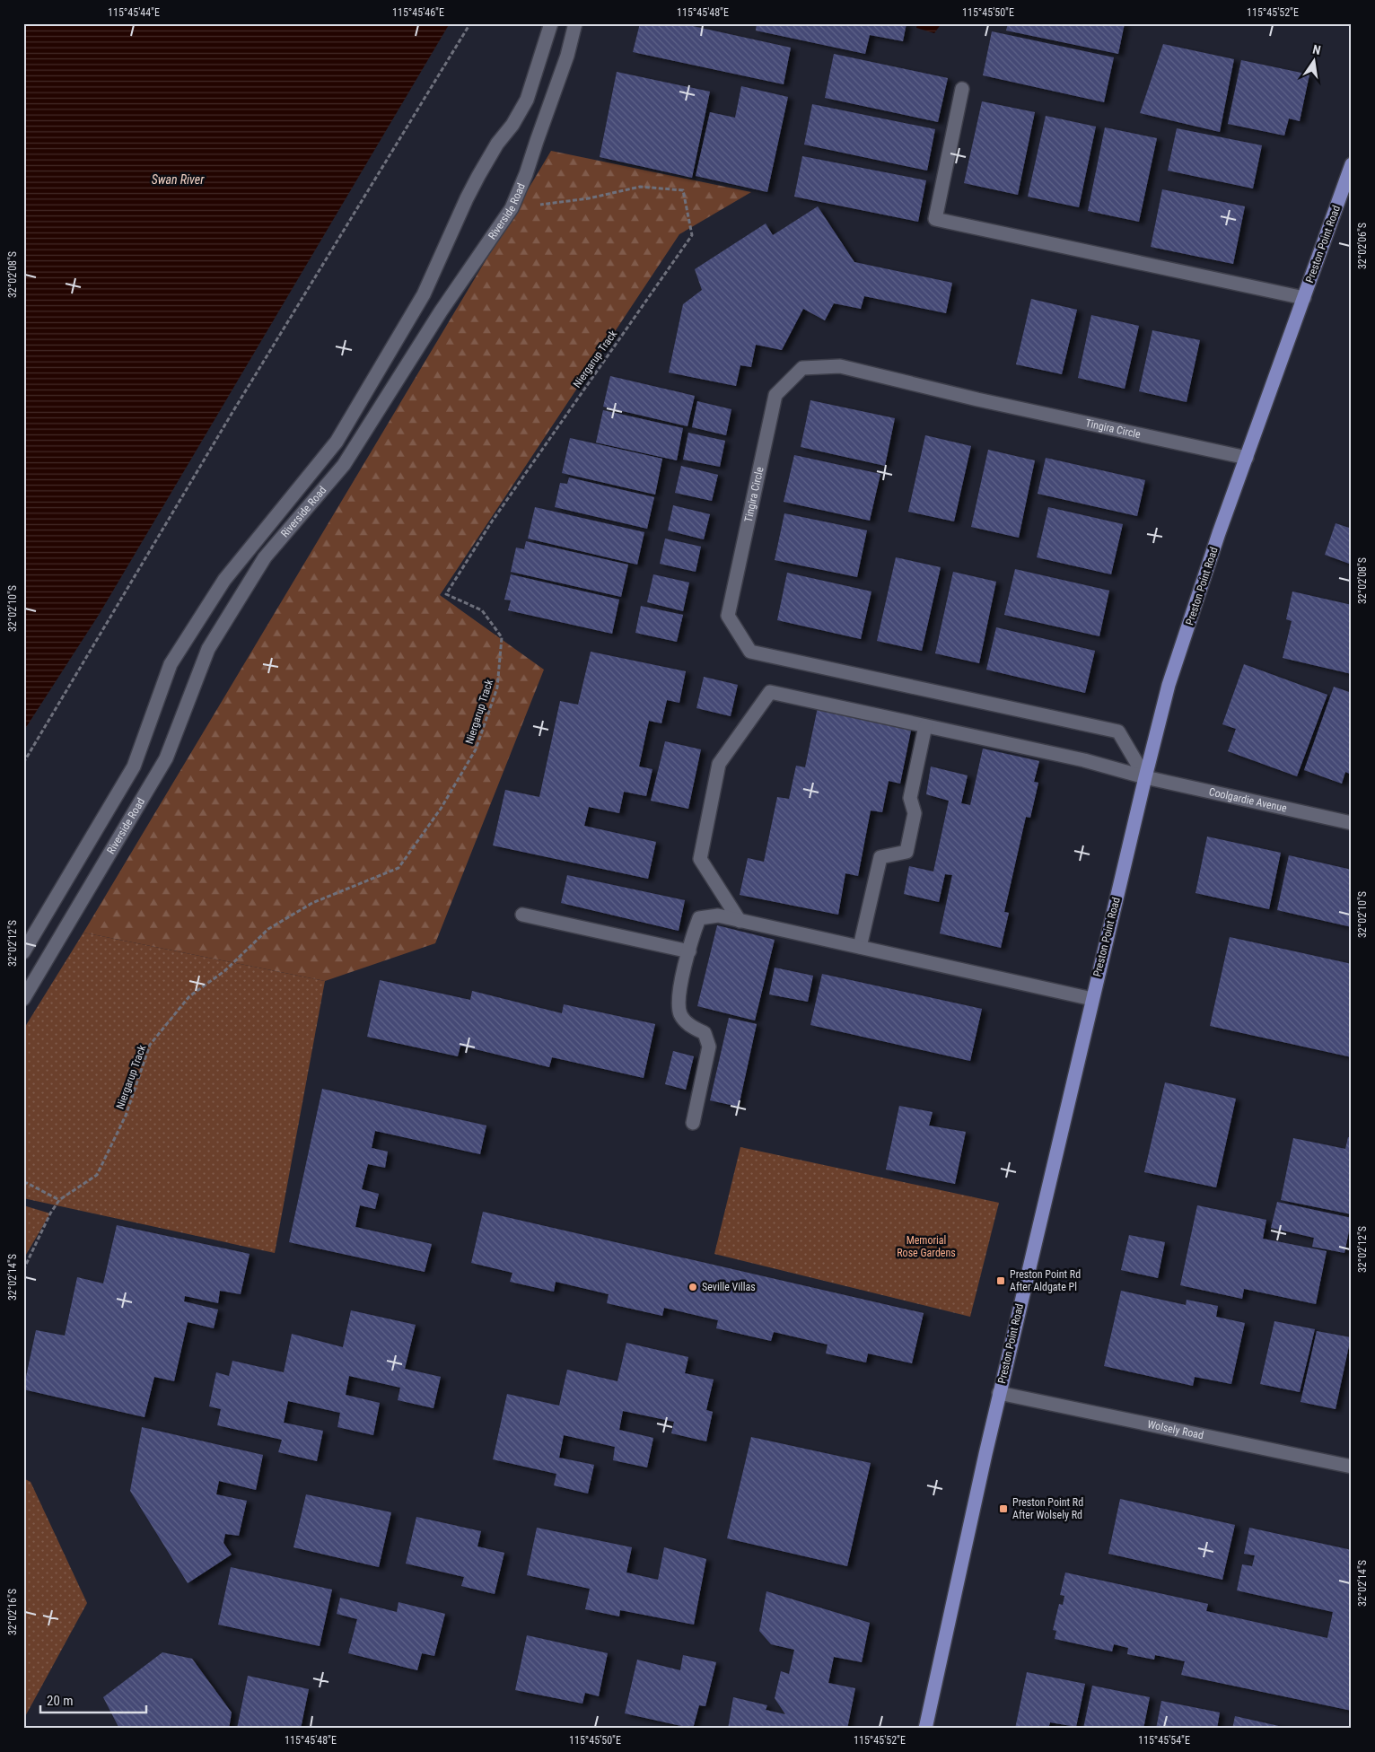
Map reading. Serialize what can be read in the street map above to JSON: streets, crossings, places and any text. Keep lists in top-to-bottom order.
{
  "streets": {
    "main road": ["Preston Point Road"],
    "street": [
      "Riverside Road",
      "Tingira Circle",
      "Coolgardie Avenue",
      "Wolsely Road"
    ],
    "path": ["Niergarup Track"]
  },
  "crossings": [
    ["Riverside Road", "Niergarup Track"],
    ["Preston Point Road", "Tingira Circle"],
    ["Preston Point Road", "Coolgardie Avenue"],
    ["Preston Point Road", "Wolsely Road"],
    ["Tingira Circle", "Coolgardie Avenue"]
  ],
  "water": ["Swan River"],
  "parks": ["Memorial Rose Gardens"],
  "places": {
    "transit": ["Preston Point Rd After Aldgate Pl", "Preston Point Rd After Wolsely Rd"],
    "other": ["Seville Villas"]
  },
  "scale_bar": "20 m",
  "north": "top",
  "coordinates": [
    "115°45'44\"E",
    "115°45'46\"E",
    "115°45'48\"E",
    "115°45'50\"E",
    "115°45'52\"E",
    "32°02'06\"S",
    "32°02'08\"S",
    "32°02'10\"S",
    "32°02'12\"S",
    "32°02'14\"S",
    "32°02'16\"S",
    "115°45'54\"E"
  ]
}
